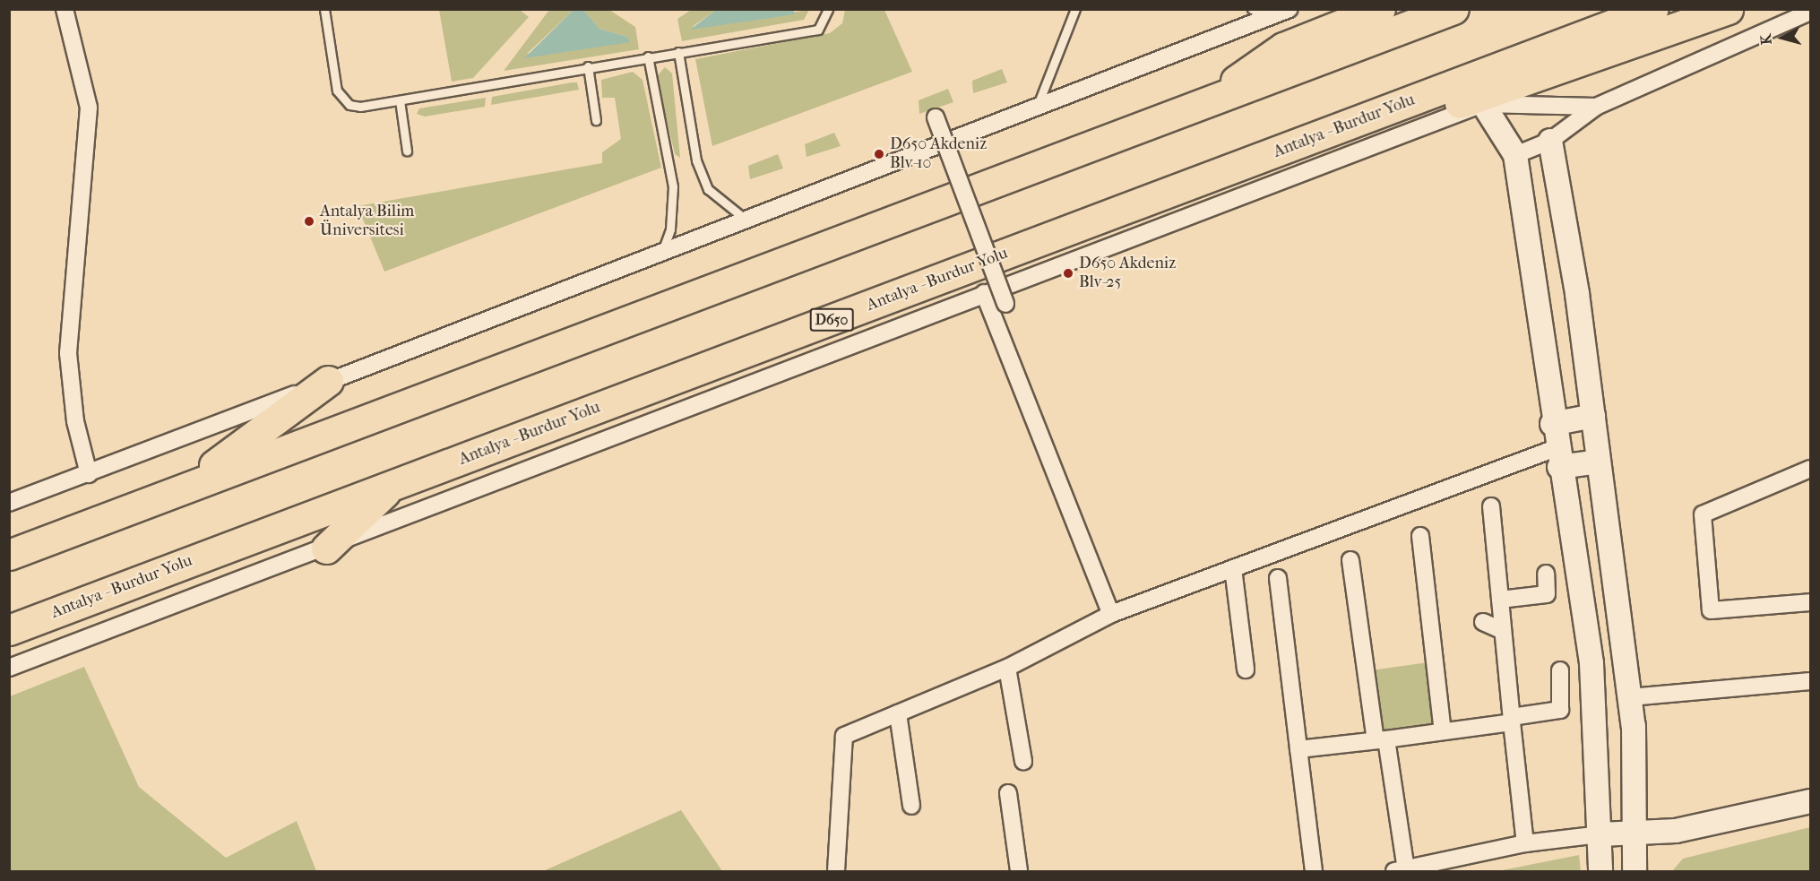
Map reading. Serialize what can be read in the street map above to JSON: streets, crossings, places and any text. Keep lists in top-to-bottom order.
{
  "streets": {
    "highway": ["Antalya - Burdur Yolu", "D650"]
  },
  "places": ["D650 Akdeniz Blv-10", "Antalya Bilim Üniversitesi", "D650 Akdeniz Blv-25"],
  "north": "left"
}
